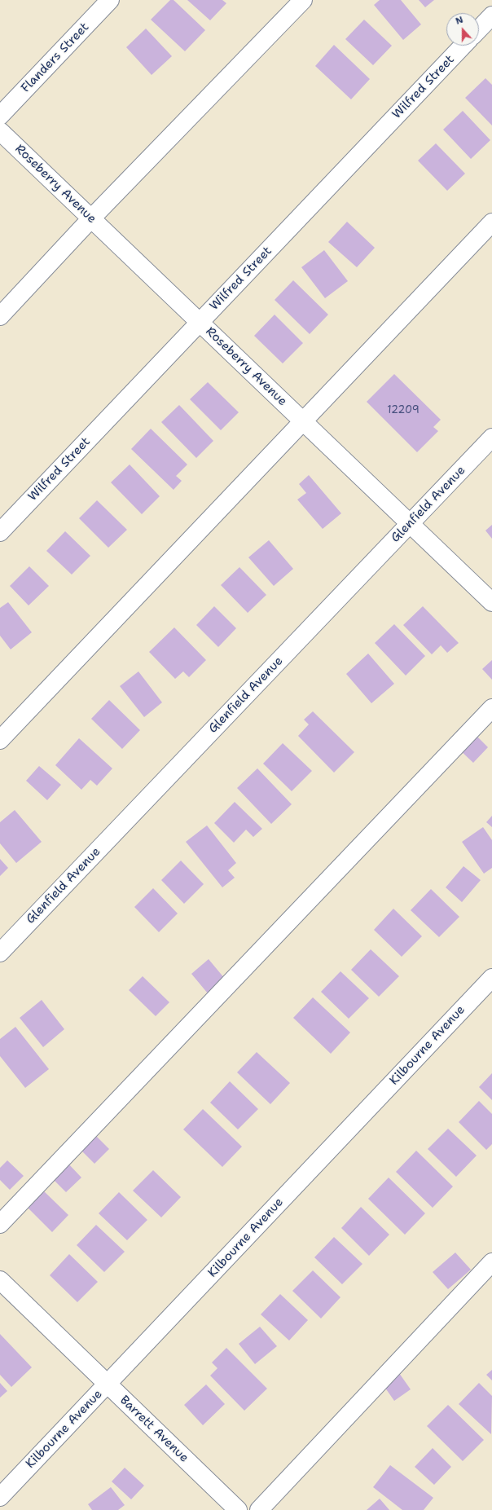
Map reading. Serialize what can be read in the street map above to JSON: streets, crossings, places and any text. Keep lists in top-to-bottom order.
{
  "streets": {
    "street": [
      "Flanders Street",
      "Wilfred Street",
      "Roseberry Avenue",
      "Glenfield Avenue",
      "Kilbourne Avenue",
      "Barrett Avenue"
    ]
  },
  "crossings": [
    ["Wilfred Street", "Roseberry Avenue"],
    ["Roseberry Avenue", "Glenfield Avenue"],
    ["Kilbourne Avenue", "Barrett Avenue"]
  ],
  "house_numbers": ["12209"],
  "north": "top"
}
